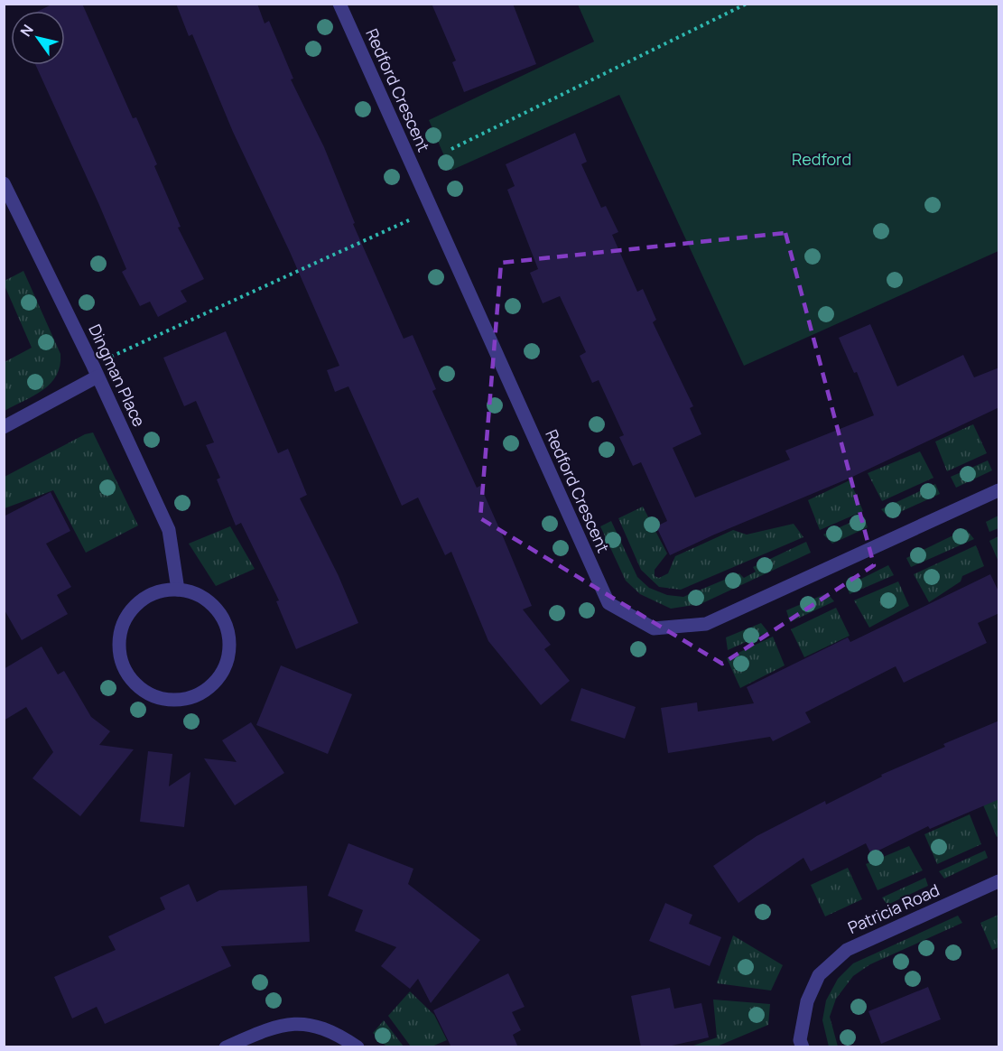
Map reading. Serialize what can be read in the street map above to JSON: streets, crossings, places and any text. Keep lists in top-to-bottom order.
{
  "streets": {
    "street": ["Redford Crescent", "Dingman Place", "Patricia Road"]
  },
  "parks": ["Redford"],
  "north": "top left"
}
